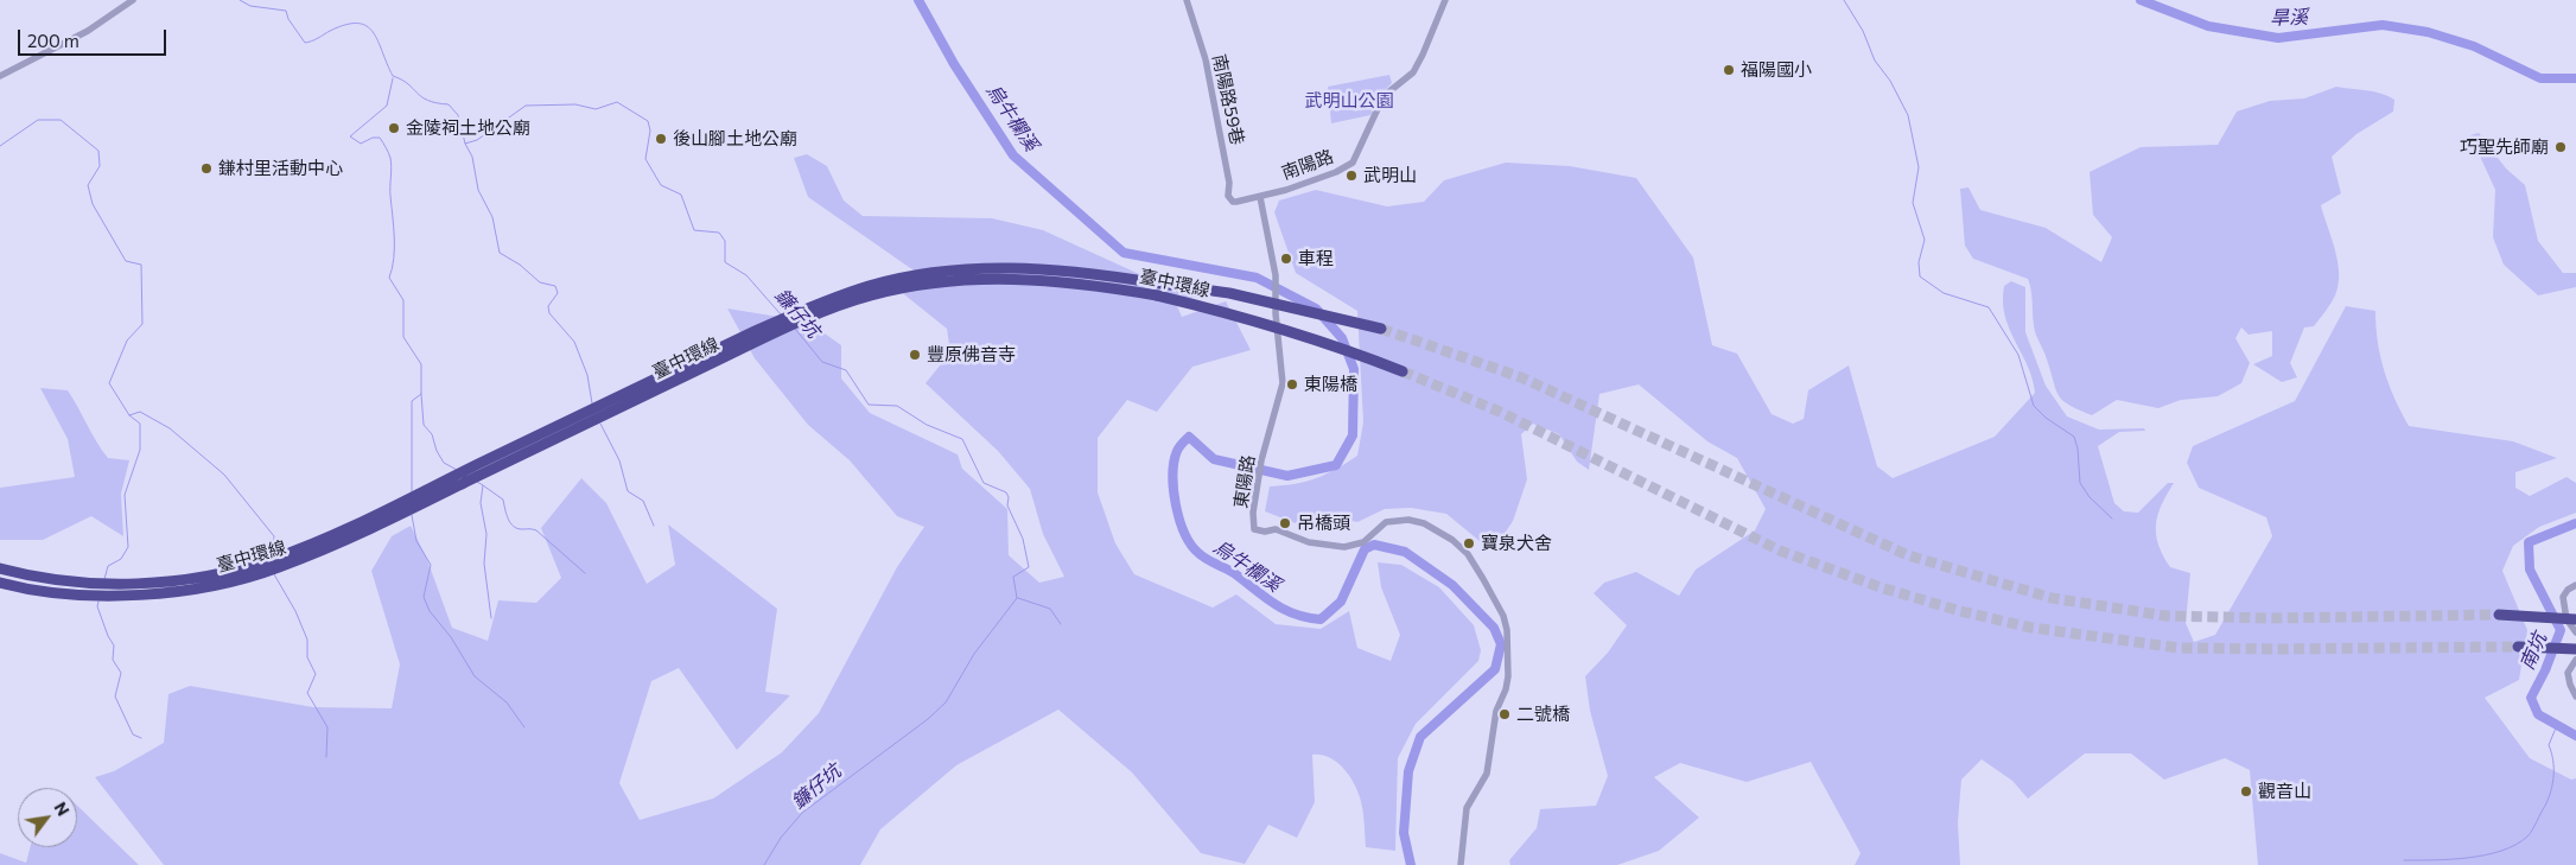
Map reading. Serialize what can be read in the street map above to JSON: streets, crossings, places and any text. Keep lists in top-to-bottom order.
{
  "streets": {
    "highway": ["臺中環線"],
    "street": ["南陽路59巷", "南陽路", "東陽路"]
  },
  "crossings": [
    ["南陽路59巷", "南陽路"],
    ["南陽路", "東陽路"]
  ],
  "water": [
    "旱溪",
    "烏牛欄溪",
    "鐮仔坑",
    "南坑"
  ],
  "parks": ["武明山公園"],
  "places": [
    "福陽國小",
    "金陵祠土地公廟",
    "後山腳土地公廟",
    "巧聖先師廟",
    "鎌村里活動中心",
    "武明山",
    "車程",
    "豐原佛音寺",
    "東陽橋",
    "吊橋頭",
    "寶泉犬舍",
    "二號橋",
    "觀音山"
  ],
  "scale_bar": "200 m",
  "north": "top right"
}
